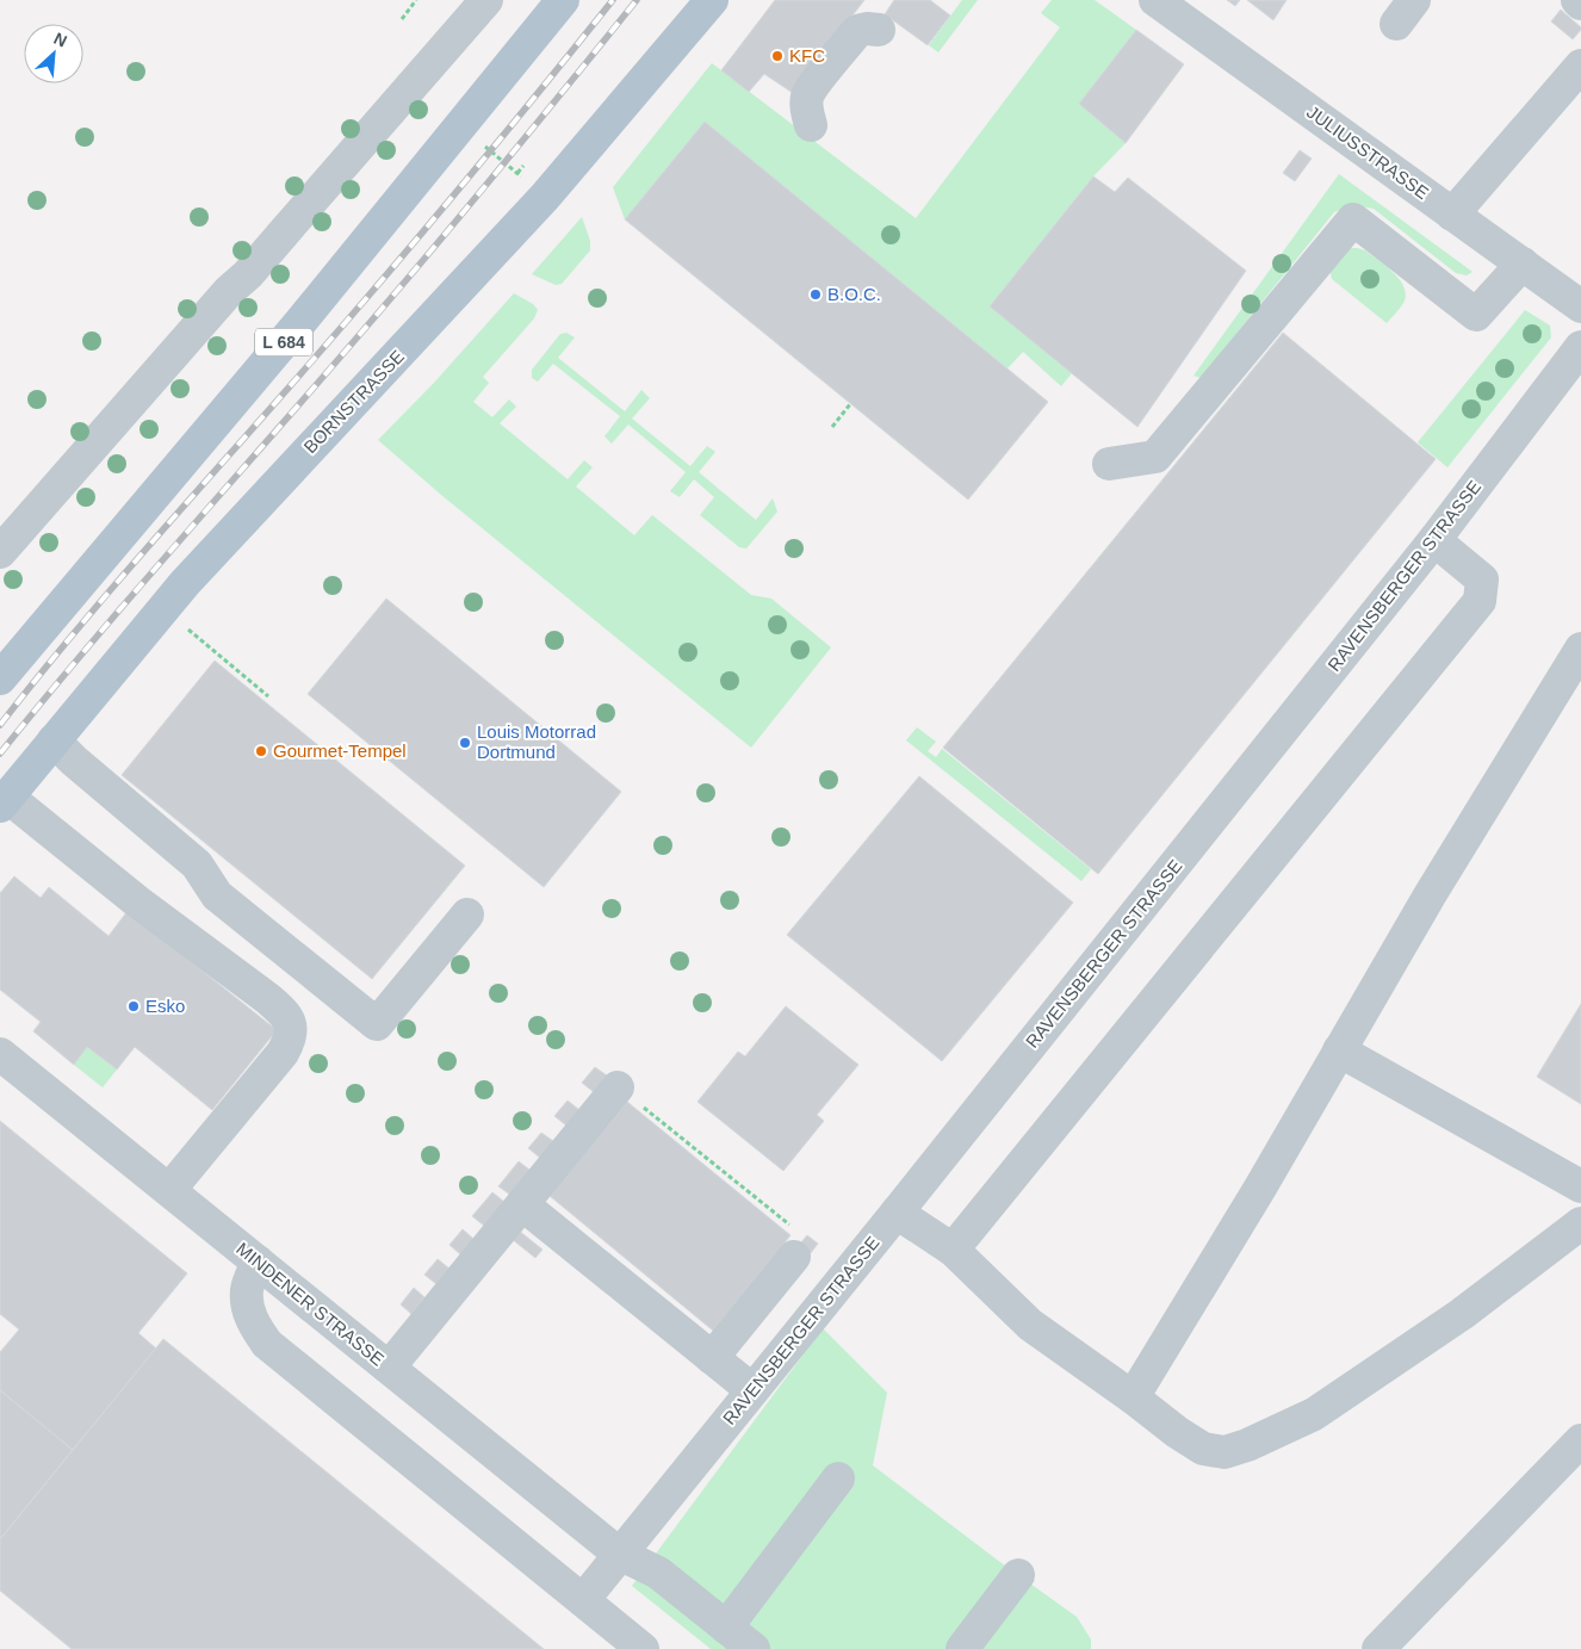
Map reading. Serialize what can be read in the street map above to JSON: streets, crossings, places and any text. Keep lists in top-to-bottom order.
{
  "streets": {
    "main road": ["L 684", "BORNSTRASSE"],
    "street": ["JULIUSSTRASSE", "RAVENSBERGER STRASSE", "MINDENER STRASSE"]
  },
  "crossings": [
    ["RAVENSBERGER STRASSE", "MINDENER STRASSE"]
  ],
  "places": [
    "KFC",
    "B.O.C.",
    "Louis Motorrad Dortmund",
    "Gourmet-Tempel",
    "Esko"
  ],
  "north": "top right"
}
